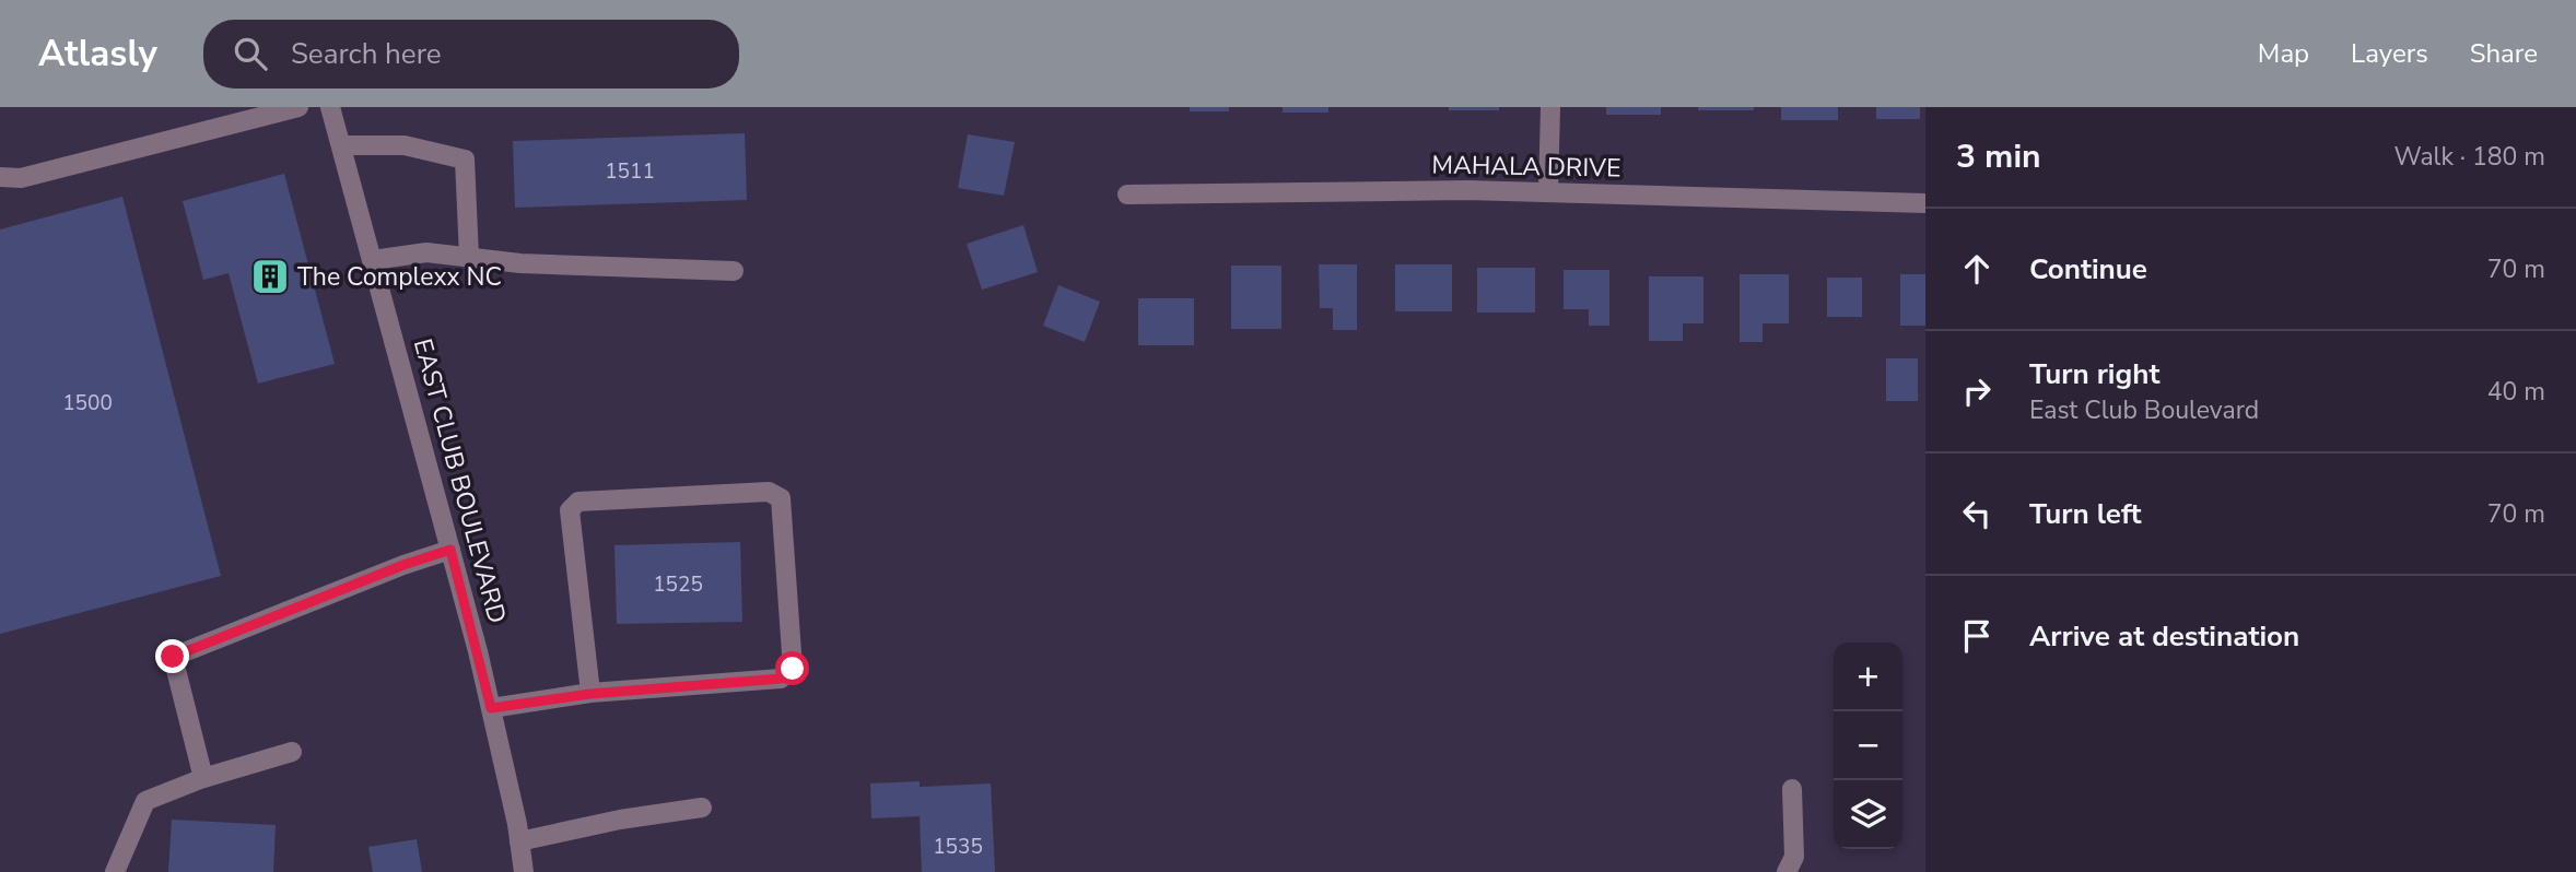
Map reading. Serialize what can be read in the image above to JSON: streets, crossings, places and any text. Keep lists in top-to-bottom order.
{
  "streets": {
    "street": ["MAHALA DRIVE", "EAST CLUB BOULEVARD"]
  },
  "places": {
    "building": ["The Complexx NC"]
  },
  "house_numbers": [
    "1511",
    "1500",
    "1525",
    "1535"
  ],
  "page": {
    "header": "Atlasly",
    "search": "Search here",
    "nav": ["Map", "Layers", "Share"],
    "heading": ["3 min", "Walk · 180 m"],
    "list": [
      ["Continue", "70 m"],
      ["Turn right", "East Club Boulevard", "40 m"],
      ["Turn left", "70 m"],
      "Arrive at destination"
    ],
    "map_buttons": ["+", "−"]
  }
}
